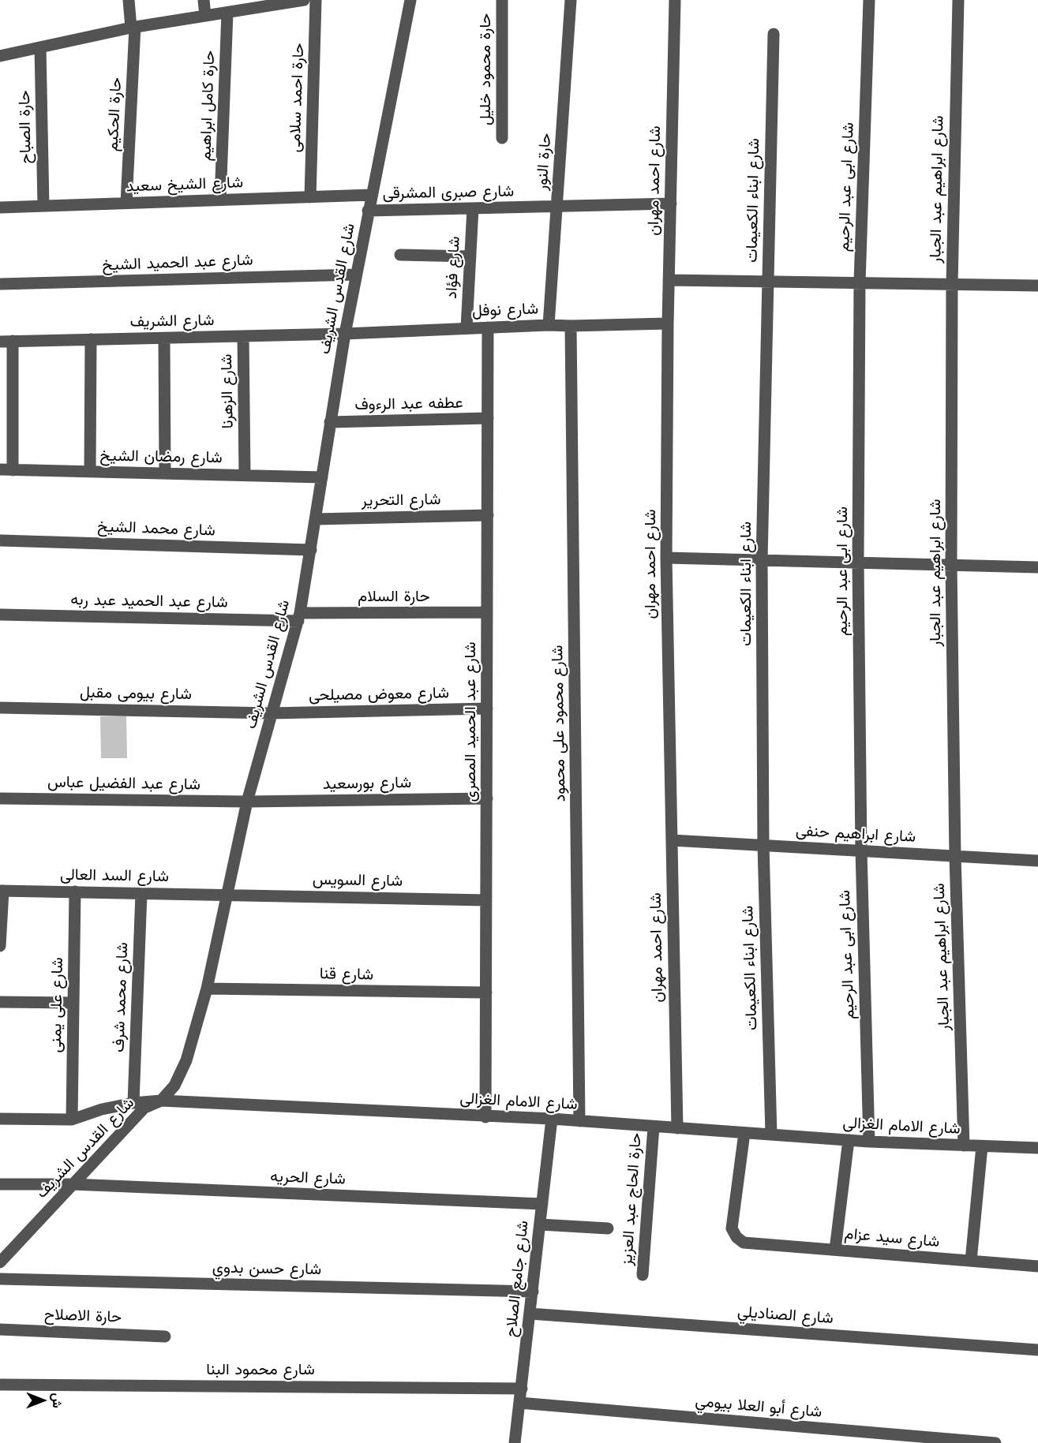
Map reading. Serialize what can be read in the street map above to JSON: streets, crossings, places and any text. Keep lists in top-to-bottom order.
{
  "streets": {
    "street": [
      "حارة محمود خليل",
      "حارة احمد سلامى",
      "حارة كامل ابراهيم",
      "حارة الحكيم",
      "حارة الصباح",
      "حارة النور",
      "شارع احمد مهران",
      "شارع الشيخ سعيد",
      "شارع ابى عبد الرحيم",
      "شارع ابراهيم عبد الجبار",
      "شارع صبرى المشرقى",
      "شارع ابناء الكعيمات",
      "شارع عبد الحميد الشيخ",
      "شارع فؤاد",
      "شارع القدس الشريف",
      "شارع نوفل",
      "شارع الشريف",
      "شارع الزهرنا",
      "عطفه عبد الرءوف",
      "شارع رمضان الشيخ",
      "شارع التحرير",
      "شارع محمد الشيخ",
      "حارة السلام",
      "شارع عبد الحميد عبد ربه",
      "شارع بيومى مقبل",
      "شارع معوض مصيلحى",
      "شارع عبد الحميد المصرى",
      "شارع محمود على محمود",
      "شارع عبد الفضيل عباس",
      "شارع بورسعيد",
      "شارع ابراهيم حنفى",
      "شارع السد العالى",
      "شارع السويس",
      "شارع قنا",
      "شارع محمد شرف",
      "شارع على يمنى",
      "شارع الامام الغزالى",
      "شارع الحريه",
      "حارة الحاج عبد العزيز",
      "شارع سيد عزام",
      "شارع حسن بدوي",
      "شارع جامع الصلاح",
      "شارع الصناديلي",
      "حارة الاصلاح",
      "شارع محمود البنا",
      "شارع أبو العلا بيومي"
    ]
  },
  "crossings": [
    ["حارة احمد سلامى", "شارع الشيخ سعيد"],
    ["حارة كامل ابراهيم", "شارع الشيخ سعيد"],
    ["حارة الحكيم", "شارع الشيخ سعيد"],
    ["حارة الصباح", "شارع الشيخ سعيد"],
    ["حارة النور", "شارع صبرى المشرقى"],
    ["حارة النور", "شارع نوفل"],
    ["شارع احمد مهران", "شارع صبرى المشرقى"],
    ["شارع احمد مهران", "شارع نوفل"],
    ["شارع احمد مهران", "شارع ابراهيم حنفى"],
    ["شارع احمد مهران", "شارع الامام الغزالى"],
    ["شارع الشيخ سعيد", "شارع القدس الشريف"],
    ["شارع ابى عبد الرحيم", "شارع ابراهيم حنفى"],
    ["شارع ابى عبد الرحيم", "شارع الامام الغزالى"],
    ["شارع ابراهيم عبد الجبار", "شارع ابراهيم حنفى"],
    ["شارع ابراهيم عبد الجبار", "شارع الامام الغزالى"],
    ["شارع صبرى المشرقى", "شارع فؤاد"],
    ["شارع صبرى المشرقى", "شارع القدس الشريف"],
    ["شارع ابناء الكعيمات", "شارع ابراهيم حنفى"],
    ["شارع ابناء الكعيمات", "شارع الامام الغزالى"],
    ["شارع عبد الحميد الشيخ", "شارع القدس الشريف"],
    ["شارع فؤاد", "شارع نوفل"],
    ["شارع القدس الشريف", "شارع نوفل"],
    ["شارع القدس الشريف", "شارع الشريف"],
    ["شارع القدس الشريف", "عطفه عبد الرءوف"],
    ["شارع القدس الشريف", "شارع رمضان الشيخ"],
    ["شارع القدس الشريف", "شارع التحرير"],
    ["شارع القدس الشريف", "شارع محمد الشيخ"],
    ["شارع القدس الشريف", "حارة السلام"],
    ["شارع القدس الشريف", "شارع عبد الحميد عبد ربه"],
    ["شارع القدس الشريف", "شارع بيومى مقبل"],
    ["شارع القدس الشريف", "شارع معوض مصيلحى"],
    ["شارع القدس الشريف", "شارع عبد الفضيل عباس"],
    ["شارع القدس الشريف", "شارع بورسعيد"],
    ["شارع القدس الشريف", "شارع السد العالى"],
    ["شارع القدس الشريف", "شارع السويس"],
    ["شارع القدس الشريف", "شارع قنا"],
    ["شارع القدس الشريف", "شارع الامام الغزالى"],
    ["شارع القدس الشريف", "شارع الحريه"],
    ["شارع نوفل", "شارع الشريف"],
    ["شارع نوفل", "شارع عبد الحميد المصرى"],
    ["شارع نوفل", "شارع محمود على محمود"],
    ["شارع الشريف", "شارع الزهرنا"],
    ["شارع الزهرنا", "شارع رمضان الشيخ"],
    ["عطفه عبد الرءوف", "شارع عبد الحميد المصرى"],
    ["شارع التحرير", "شارع عبد الحميد المصرى"],
    ["حارة السلام", "شارع عبد الحميد عبد ربه"],
    ["حارة السلام", "شارع عبد الحميد المصرى"],
    ["شارع بيومى مقبل", "شارع معوض مصيلحى"],
    ["شارع معوض مصيلحى", "شارع عبد الحميد المصرى"],
    ["شارع عبد الحميد المصرى", "شارع بورسعيد"],
    ["شارع عبد الحميد المصرى", "شارع السويس"],
    ["شارع عبد الحميد المصرى", "شارع قنا"],
    ["شارع عبد الحميد المصرى", "شارع الامام الغزالى"],
    ["شارع محمود على محمود", "شارع الامام الغزالى"],
    ["شارع عبد الفضيل عباس", "شارع بورسعيد"],
    ["شارع السد العالى", "شارع السويس"],
    ["شارع السد العالى", "شارع محمد شرف"],
    ["شارع السد العالى", "شارع على يمنى"],
    ["شارع محمد شرف", "شارع الامام الغزالى"],
    ["شارع على يمنى", "شارع الامام الغزالى"],
    ["شارع الامام الغزالى", "حارة الحاج عبد العزيز"],
    ["شارع الامام الغزالى", "شارع سيد عزام"],
    ["شارع الامام الغزالى", "شارع جامع الصلاح"],
    ["شارع الحريه", "شارع جامع الصلاح"],
    ["شارع حسن بدوي", "شارع جامع الصلاح"],
    ["شارع جامع الصلاح", "شارع الصناديلي"],
    ["شارع جامع الصلاح", "شارع محمود البنا"],
    ["شارع جامع الصلاح", "شارع أبو العلا بيومي"]
  ],
  "north": "right"
}
